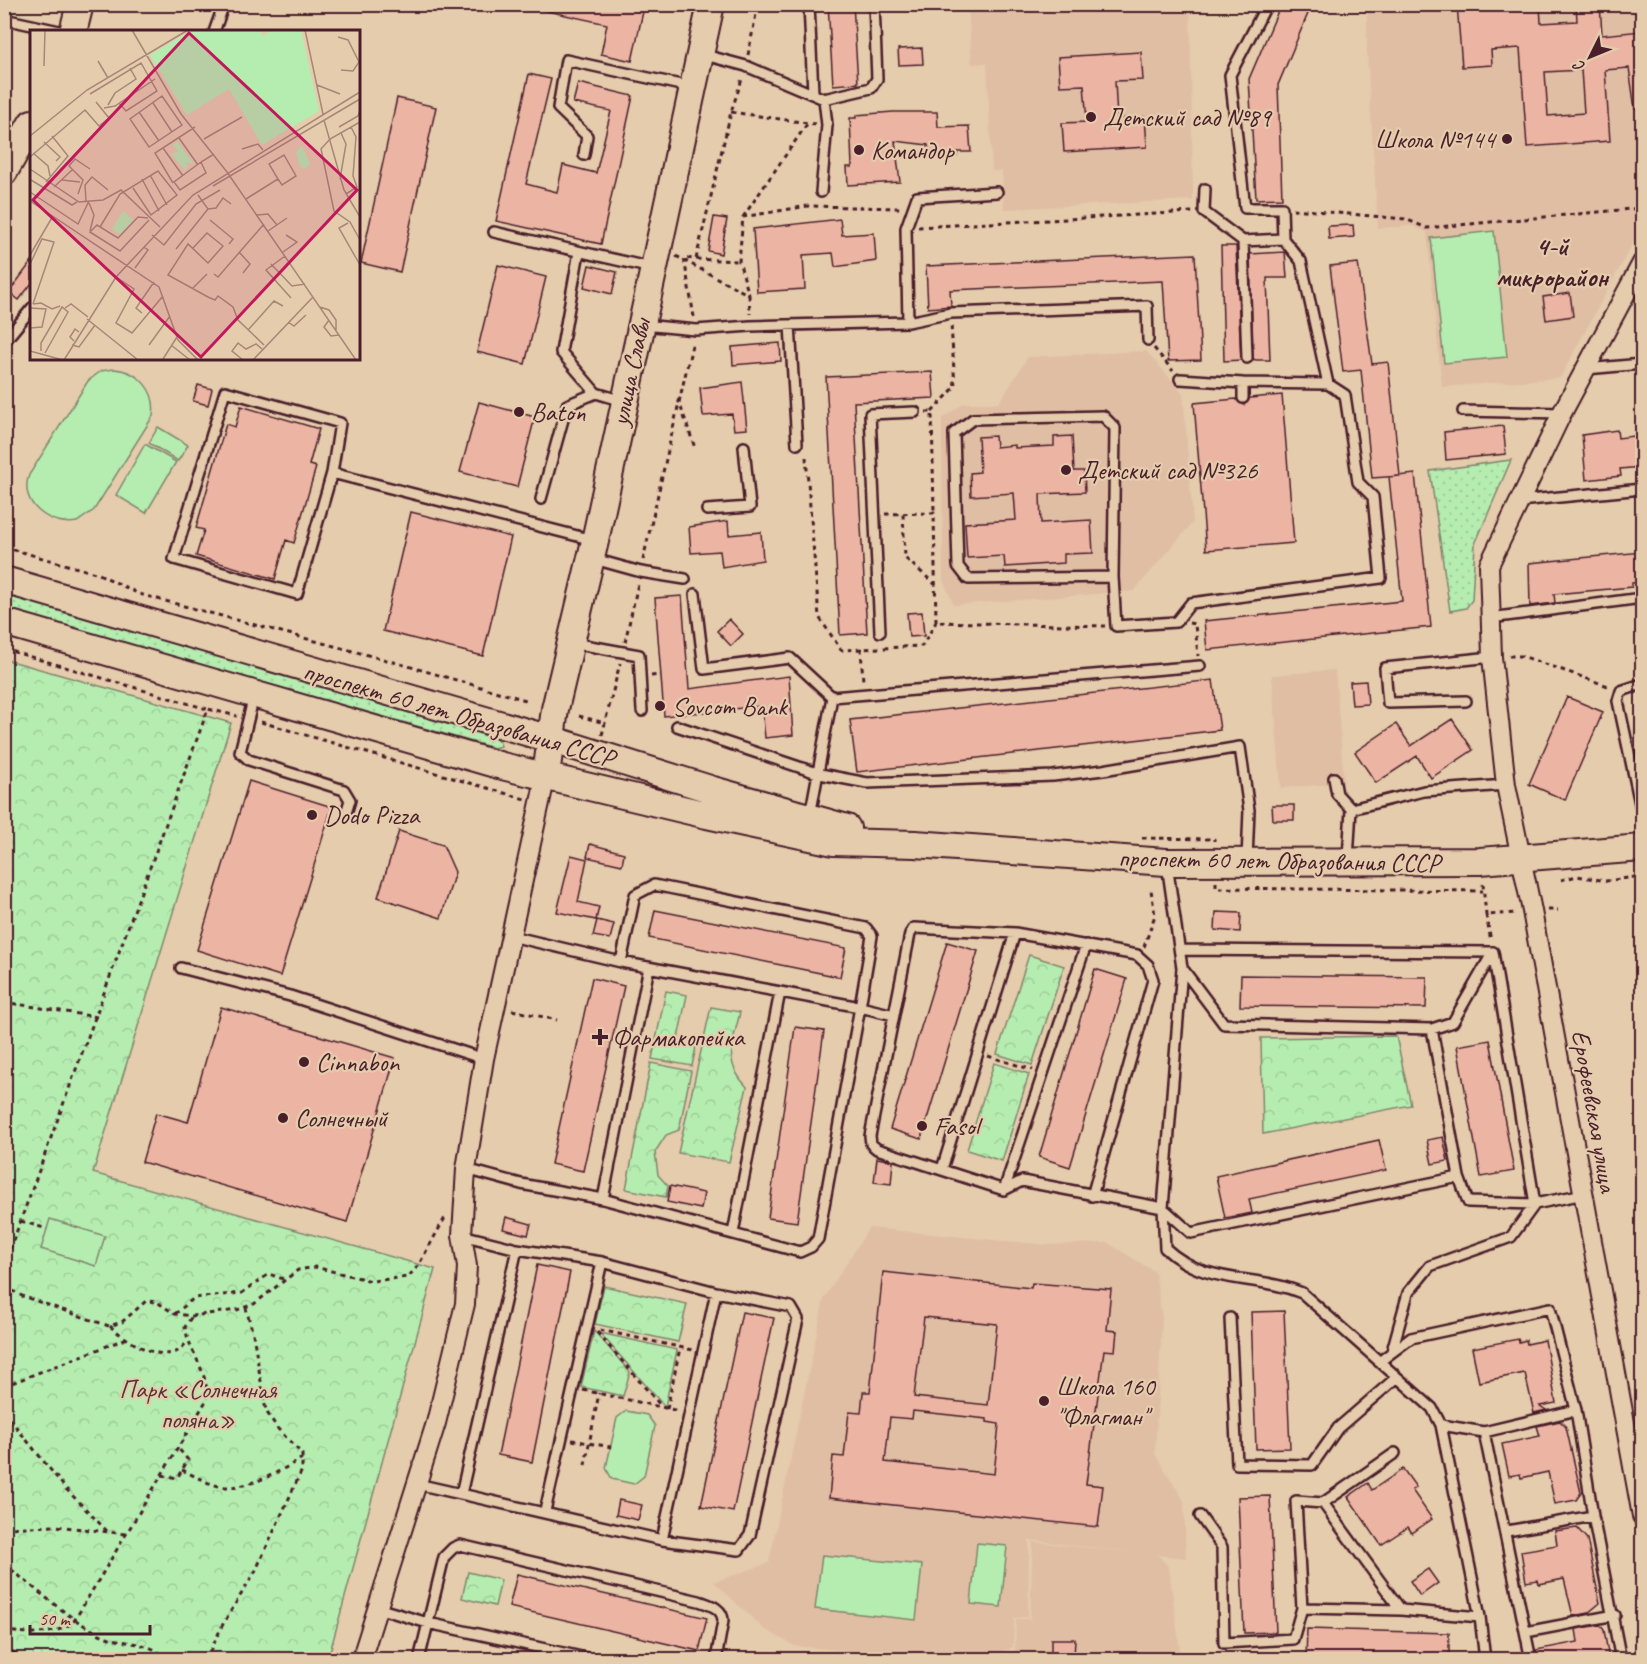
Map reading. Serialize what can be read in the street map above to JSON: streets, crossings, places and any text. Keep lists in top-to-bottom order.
{
  "streets": {
    "main road": ["улица Славы", "проспект 60 лет Образования СССР"],
    "street": ["Ерофеевская улица"]
  },
  "crossings": [
    ["улица Славы", "проспект 60 лет Образования СССР"],
    ["проспект 60 лет Образования СССР", "Ерофеевская улица"]
  ],
  "districts": ["4-й микрорайон"],
  "parks": ["Парк «Солнечная поляна»"],
  "places": {
    "other": [
      "Детский сад №89",
      "Школа №144",
      "Командор",
      "Baton",
      "Детский сад №326",
      "Sovcom Bank",
      "Dodo Pizza",
      "Cinnabon",
      "Солнечный",
      "Fasol",
      "Школа 160 \"Флагман\""
    ],
    "health": ["Фармакопейка"]
  },
  "scale_bar": "50 m",
  "north": "bottom left"
}
